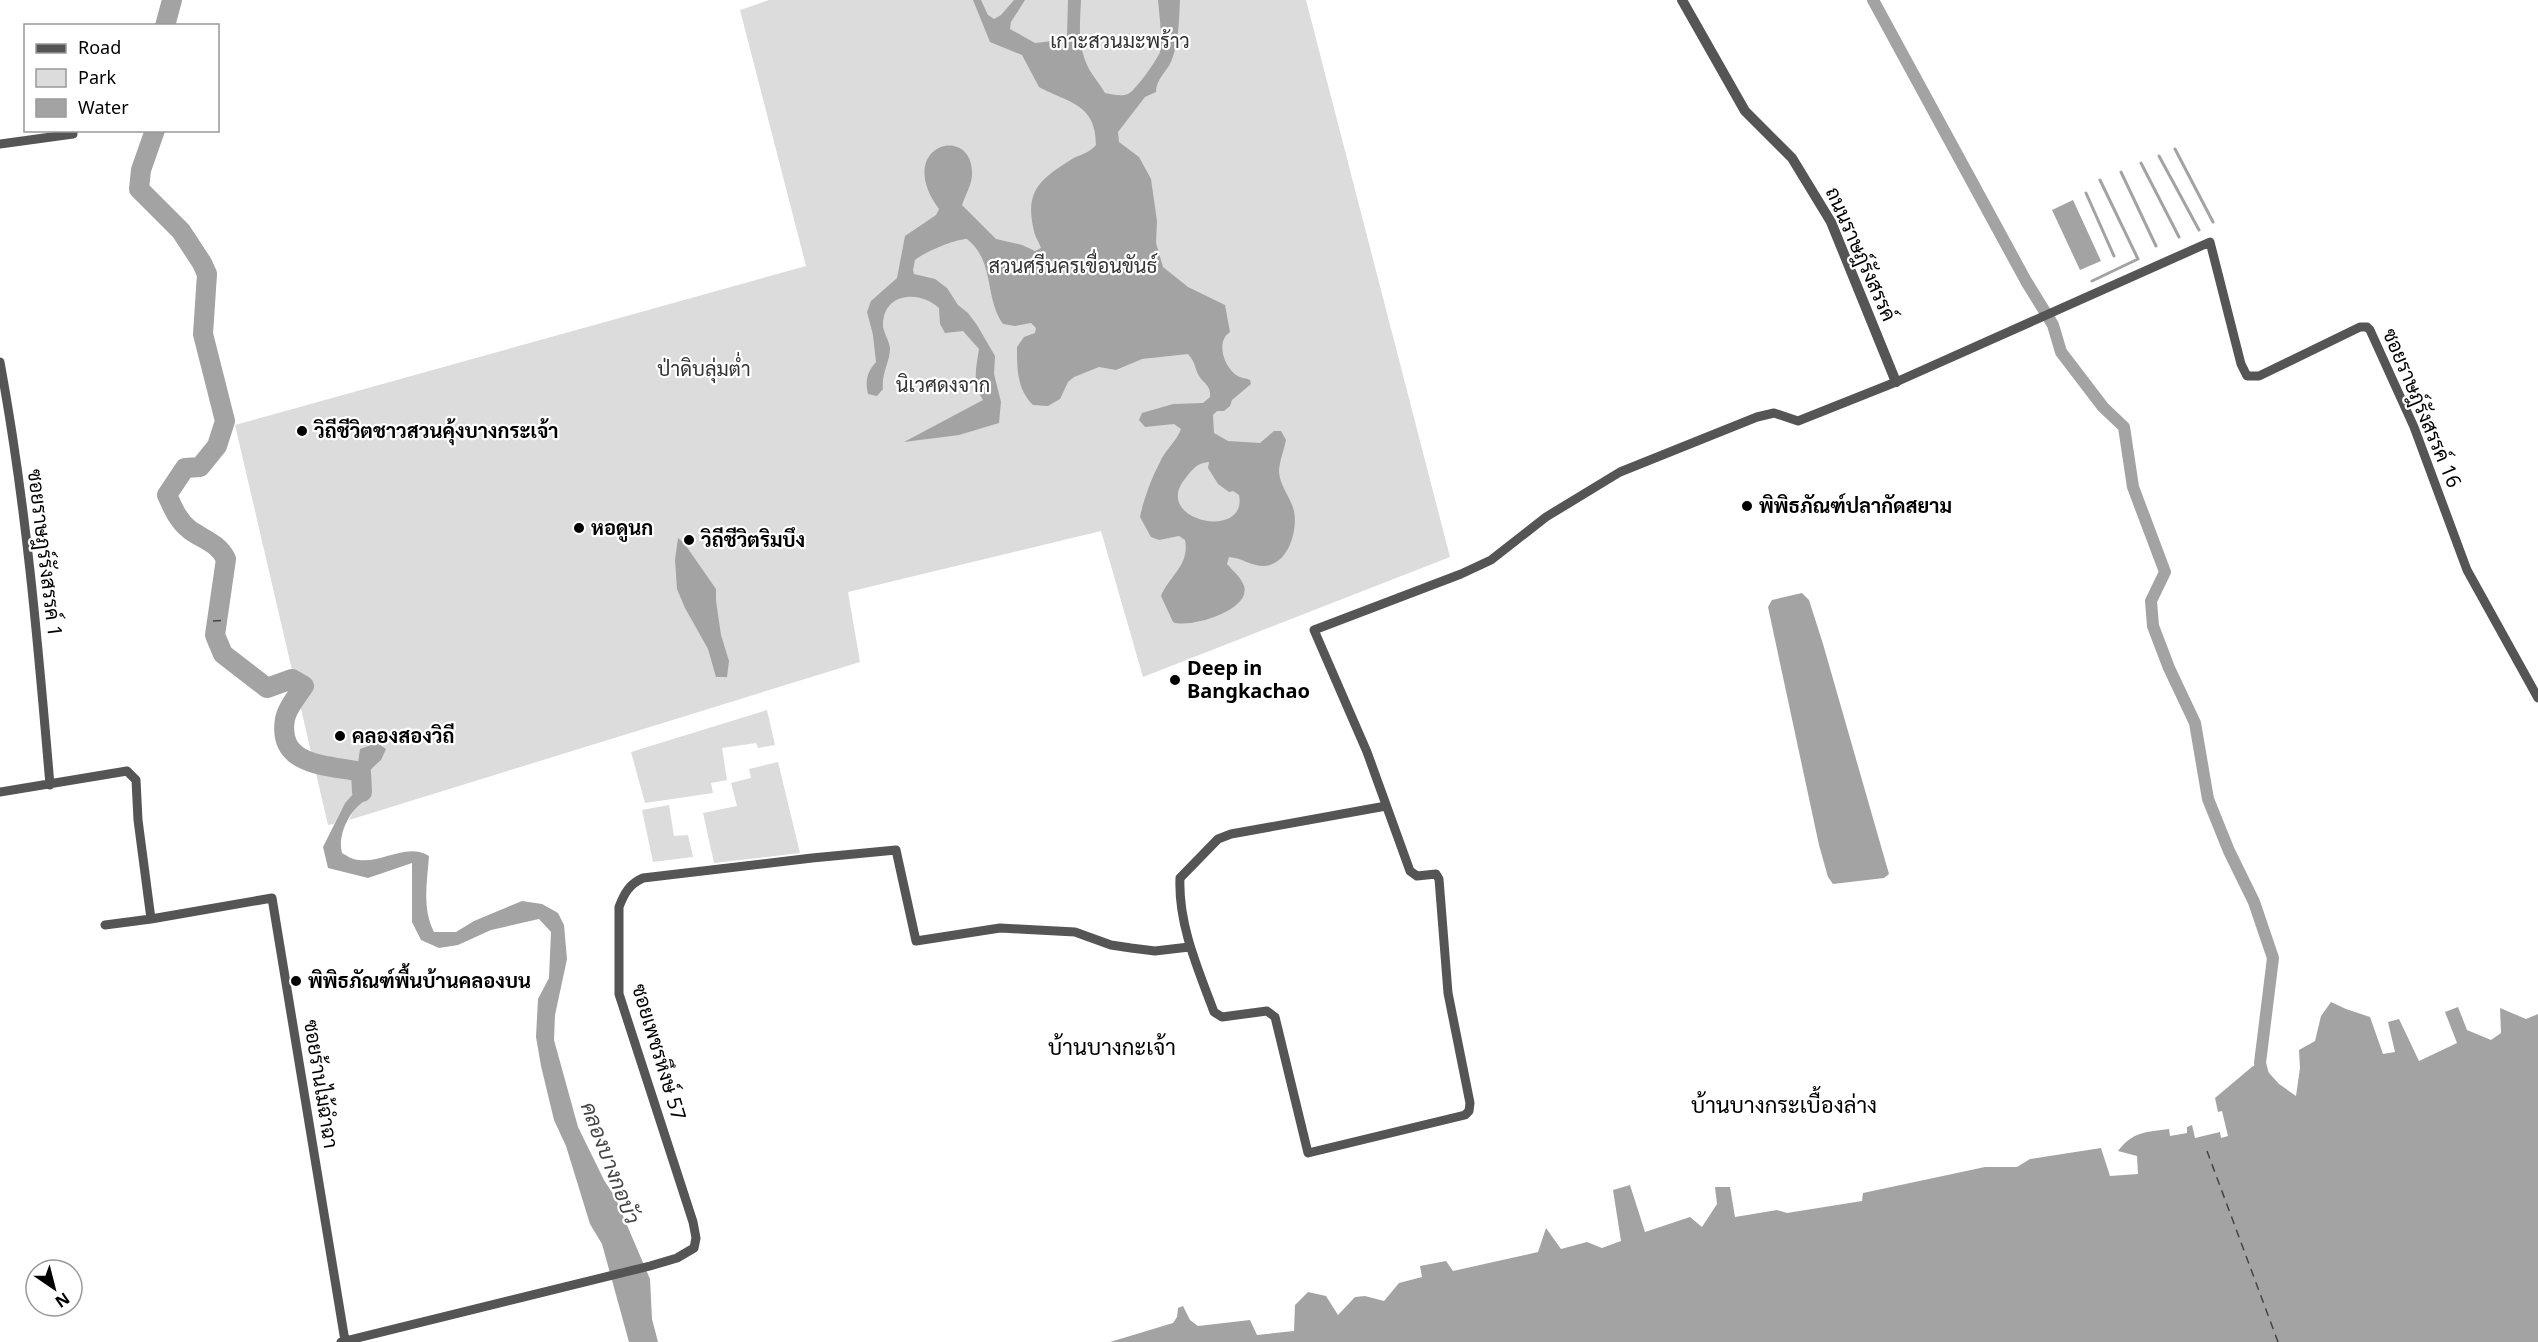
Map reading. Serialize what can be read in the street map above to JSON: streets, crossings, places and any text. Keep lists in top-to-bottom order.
{
  "streets": {
    "street": [
      "ถนนราษฎ์รังสรรค์",
      "ซอยราษฎ์รังสรรค์ 16",
      "ซอยราษฎร์รังสรรค์ 1",
      "ซอยเพชรหึงษ์ 57",
      "ซอยร้านไม้ฉำฉา"
    ]
  },
  "crossings": [
    ["ถนนราษฎ์รังสรรค์", "ซอยราษฎ์รังสรรค์ 16"],
    ["ซอยเพชรหึงษ์ 57", "ซอยร้านไม้ฉำฉา"]
  ],
  "districts": ["บ้านบางกะเจ้า", "บ้านบางกระเบื้องล่าง"],
  "water": ["คลองบางกอบัว"],
  "parks": [
    "เกาะสวนมะพร้าว",
    "สวนศรีนครเขื่อนขันธ์",
    "ป่าดิบลุ่มต่ำ",
    "นิเวศดงจาก"
  ],
  "places": [
    "วิถีชีวิตชาวสวนคุ้งบางกระเจ้า",
    "พิพิธภัณฑ์ปลากัดสยาม",
    "หอดูนก",
    "วิถีชีวิตริมบึง",
    "Deep in Bangkachao",
    "คลองสองวิถี",
    "พิพิธภัณฑ์พื้นบ้านคลองบน"
  ],
  "legend": ["Road", "Park", "Water"],
  "north": "bottom right"
}
